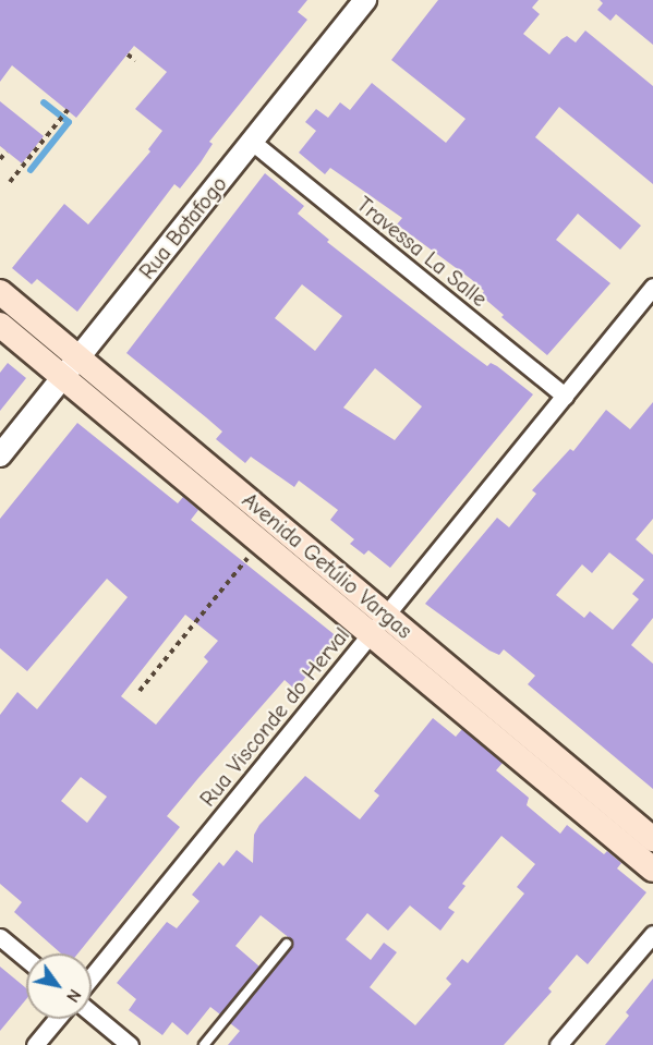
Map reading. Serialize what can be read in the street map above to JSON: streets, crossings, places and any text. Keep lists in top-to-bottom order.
{
  "streets": {
    "main road": ["Avenida Getúlio Vargas"],
    "street": ["Rua Botafogo", "Travessa La Salle", "Rua Visconde do Herval"]
  },
  "crossings": [
    ["Rua Botafogo", "Travessa La Salle"],
    ["Rua Botafogo", "Avenida Getúlio Vargas"],
    ["Travessa La Salle", "Rua Visconde do Herval"],
    ["Avenida Getúlio Vargas", "Rua Visconde do Herval"]
  ],
  "north": "bottom right"
}
